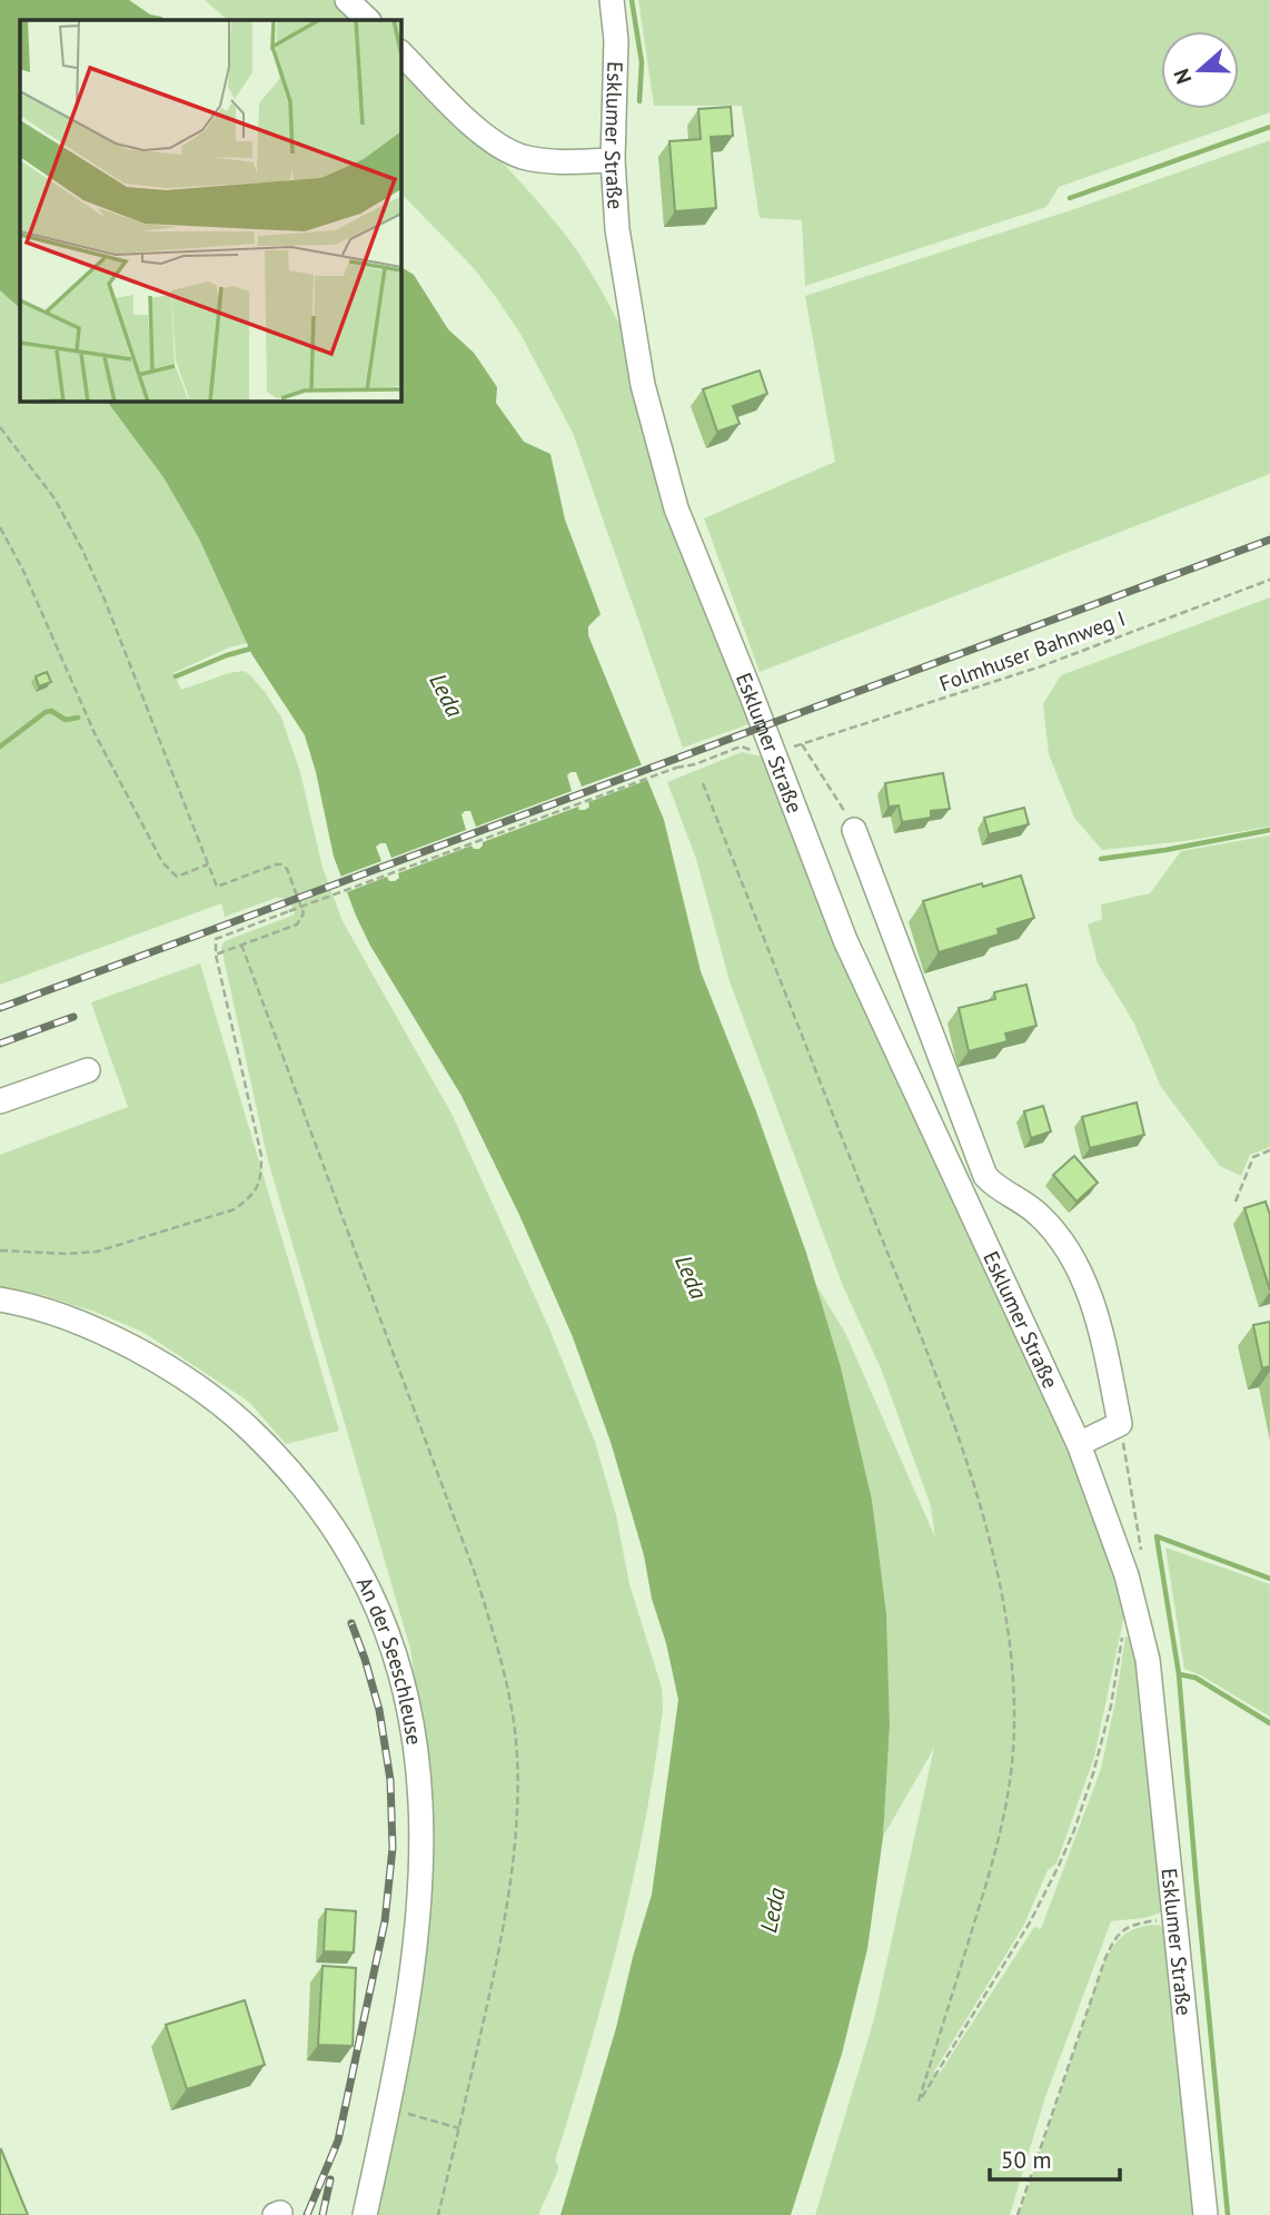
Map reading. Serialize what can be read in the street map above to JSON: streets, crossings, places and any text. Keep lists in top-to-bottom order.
{
  "streets": {
    "street": ["Esklumer Straße", "An der Seeschleuse"],
    "path": ["Folmhuser Bahnweg I"]
  },
  "water": ["Leda"],
  "scale_bar": "50 m",
  "north": "left"
}
